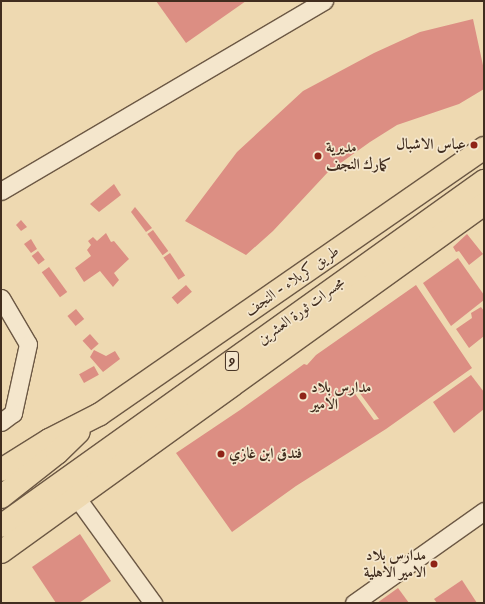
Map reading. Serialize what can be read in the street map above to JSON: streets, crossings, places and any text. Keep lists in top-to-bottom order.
{
  "streets": {
    "highway": ["طريق کربلاء - النجف", "مجسرات ثورة العشرين", "9"]
  },
  "crossings": [
    ["طريق کربلاء - النجف", "9"]
  ],
  "places": [
    "عباس الاشبال",
    "مديرية كمارك النجف",
    "مدارس بلاد الامير",
    "فندق ابن غازي",
    "مدارس بلاد الامير الاهلية"
  ]
}
